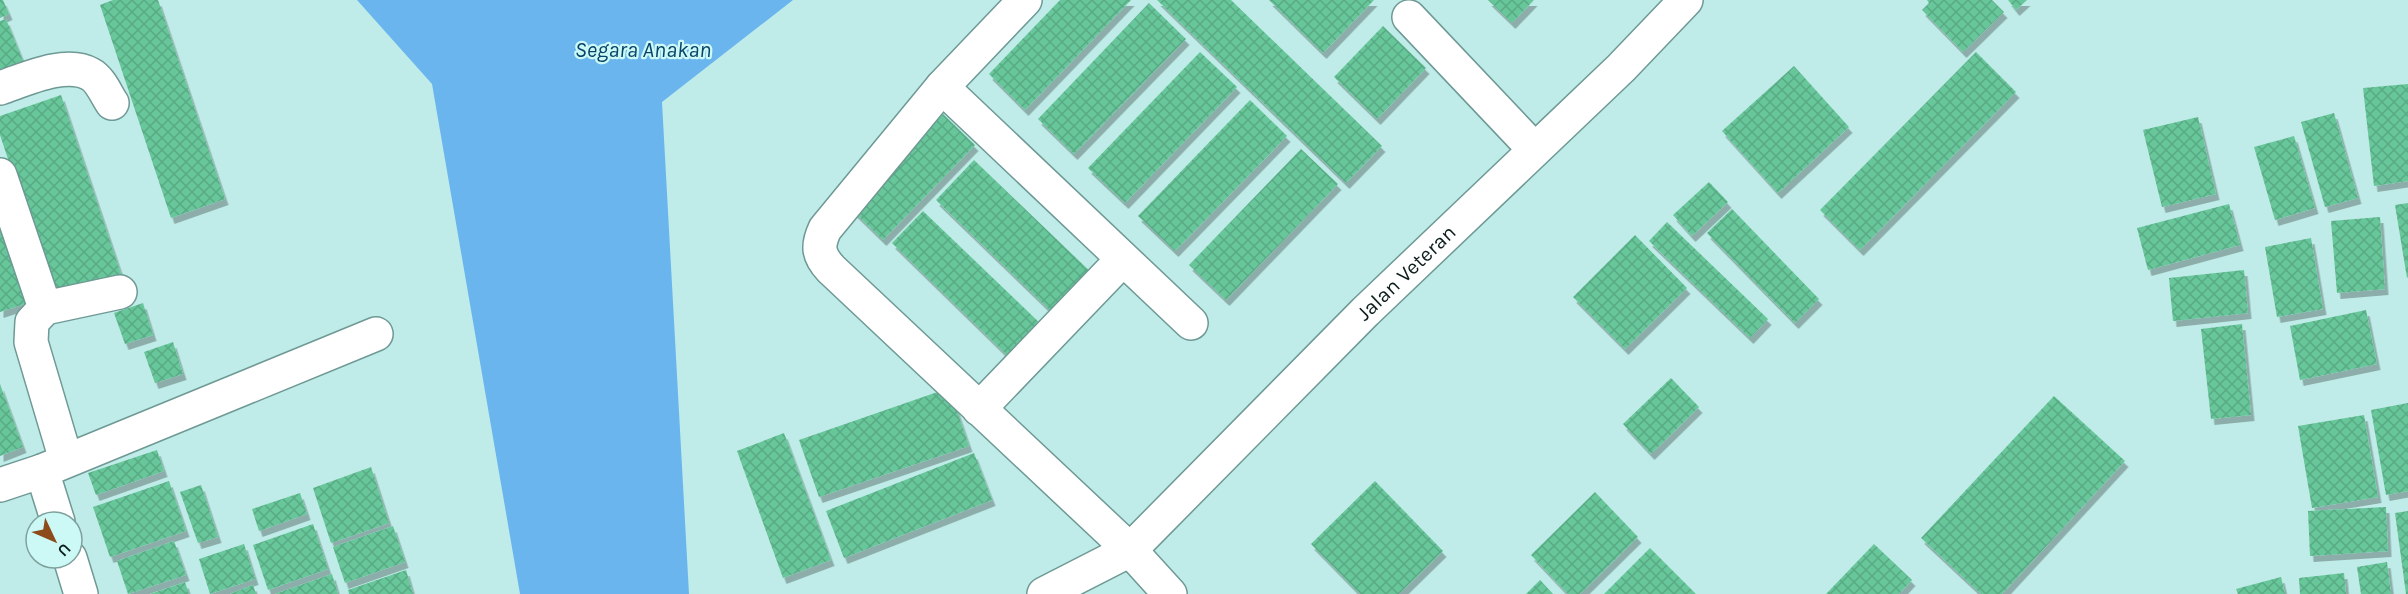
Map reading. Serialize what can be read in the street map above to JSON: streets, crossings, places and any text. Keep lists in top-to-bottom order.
{
  "streets": {
    "main road": ["Jalan Veteran"]
  },
  "water": ["Segara Anakan"],
  "north": "bottom right"
}
